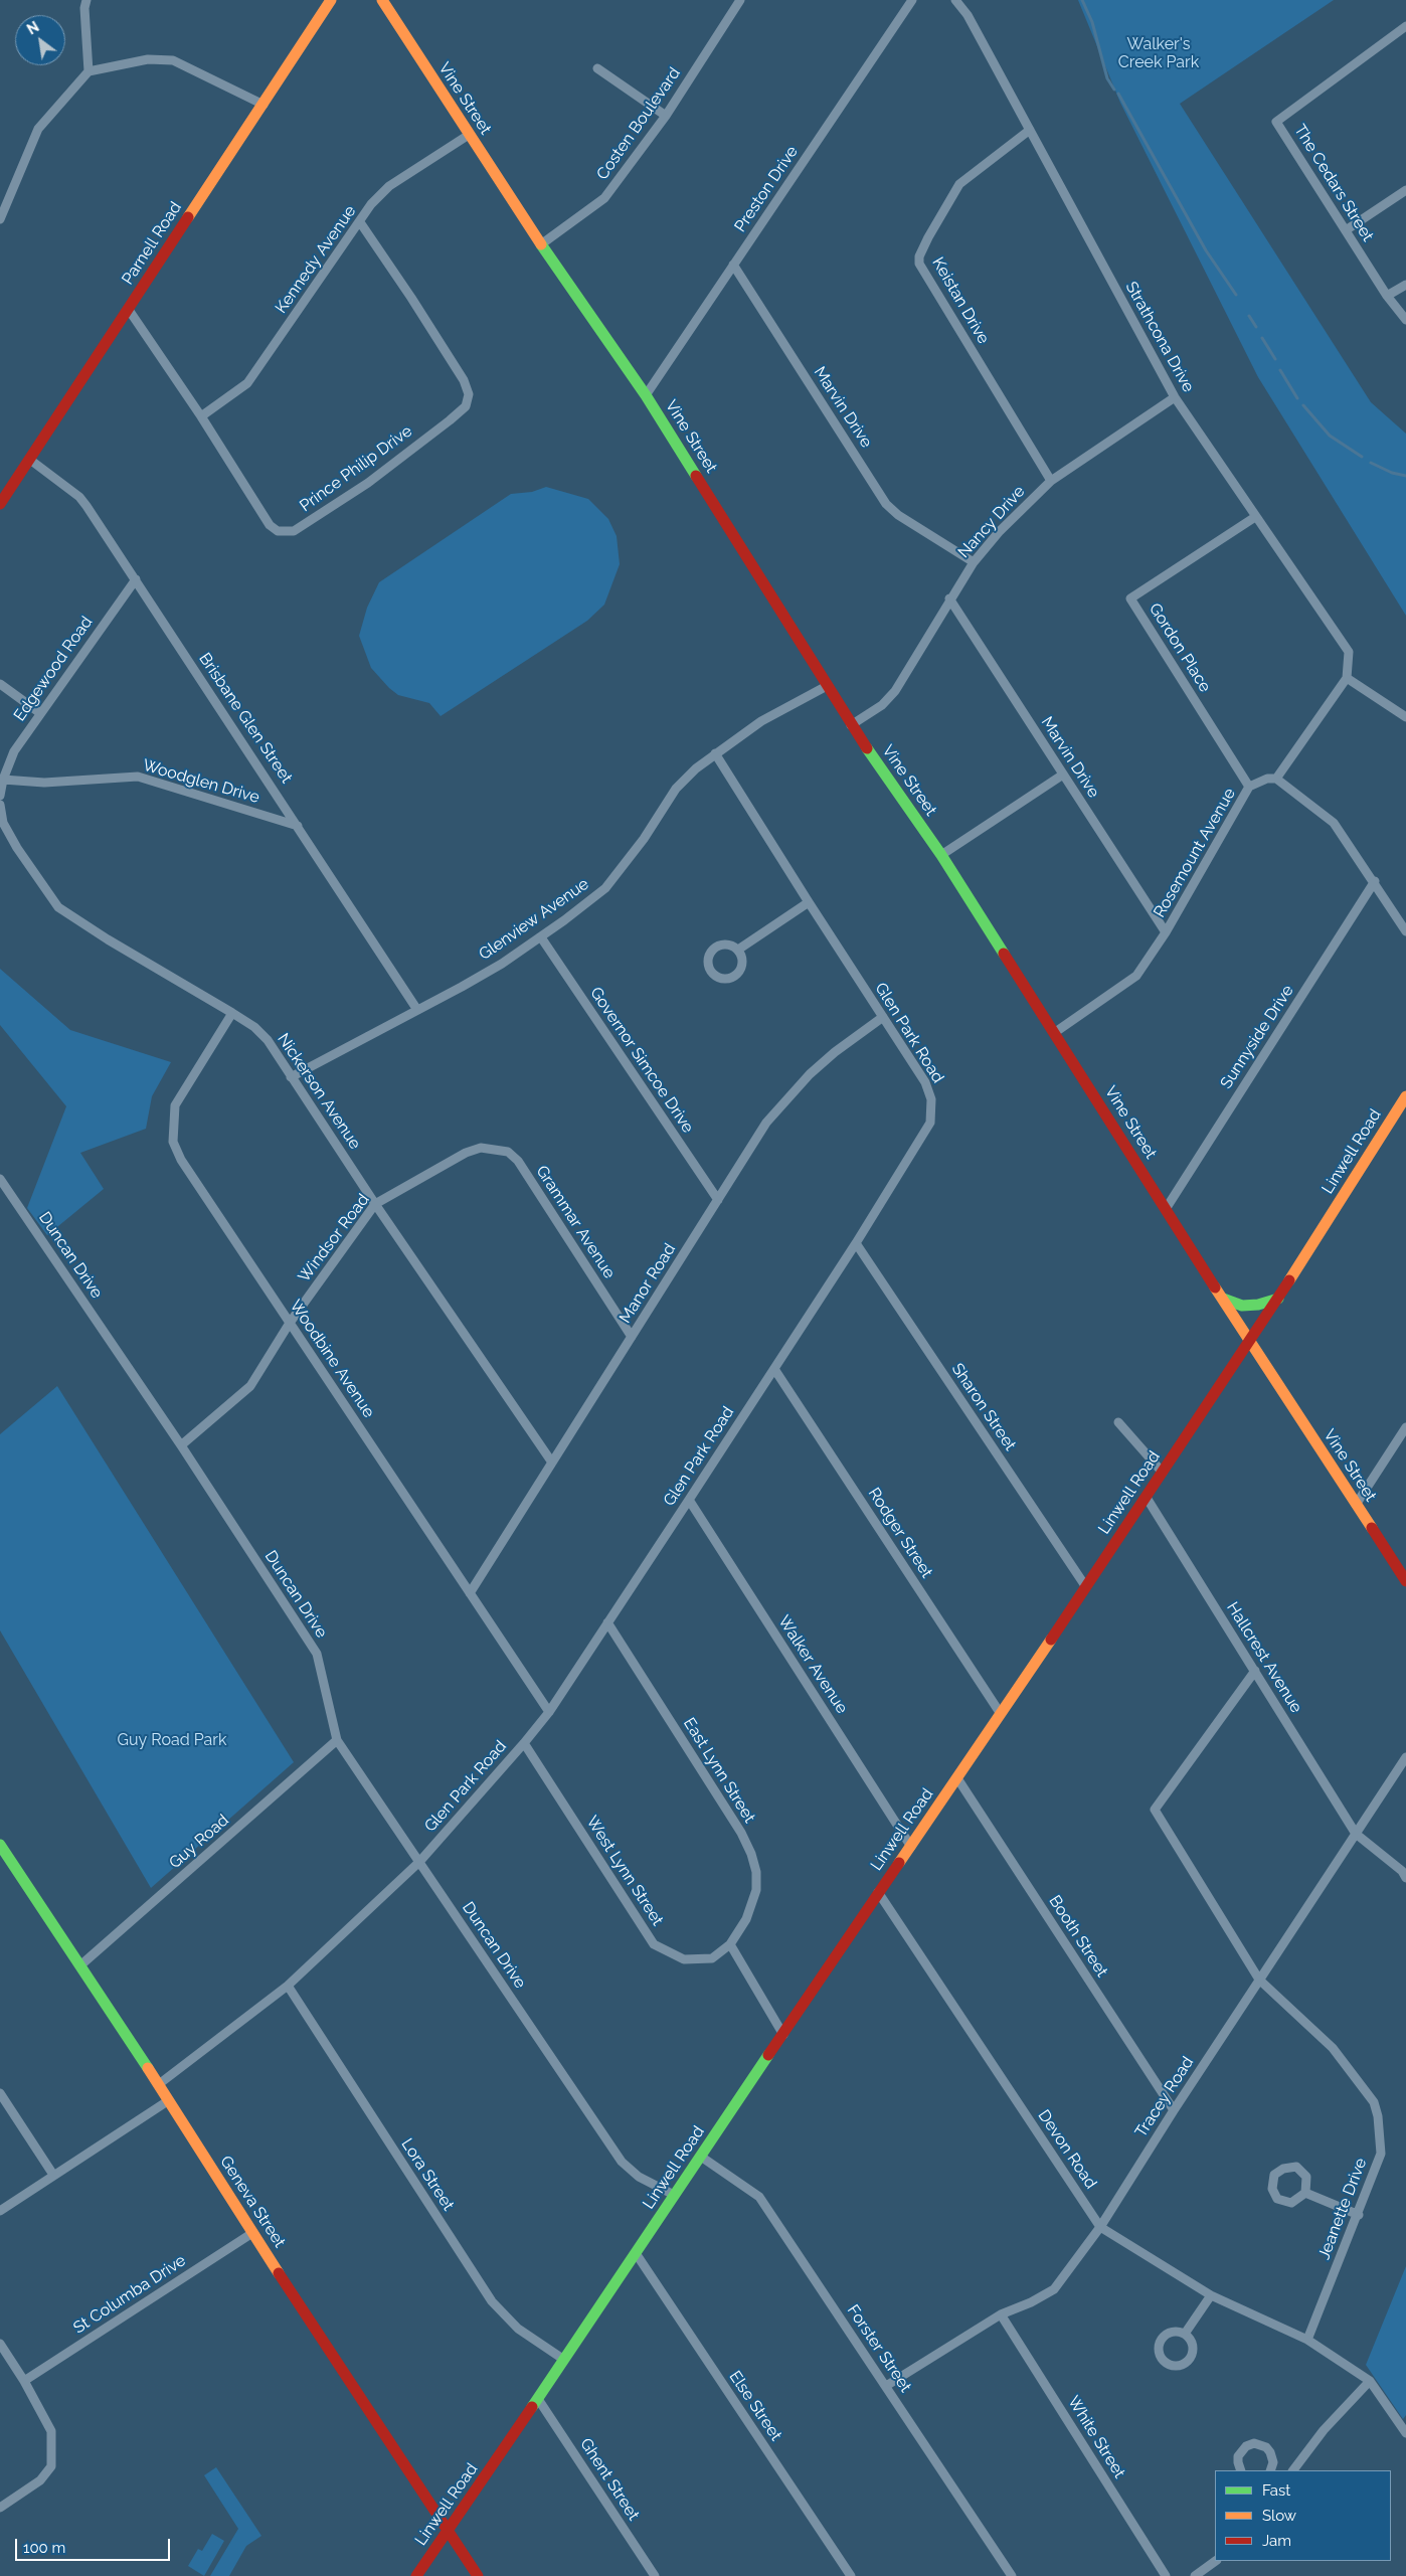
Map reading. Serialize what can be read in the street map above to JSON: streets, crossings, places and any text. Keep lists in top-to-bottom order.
{
  "streets": {
    "main road": [
      "Vine Street",
      "Parnell Road",
      "Linwell Road",
      "Geneva Street"
    ],
    "street": [
      "Costen Boulevard",
      "The Cedars Street",
      "Preston Drive",
      "Kennedy Avenue",
      "Keistan Drive",
      "Strathcona Drive",
      "Marvin Drive",
      "Prince Philip Drive",
      "Nancy Drive",
      "Gordon Place",
      "Edgewood Road",
      "Brisbane Glen Street",
      "Woodglen Drive",
      "Rosemount Avenue",
      "Glenview Avenue",
      "Glen Park Road",
      "Sunnyside Drive",
      "Governor Simcoe Drive",
      "Nickerson Avenue",
      "Grammar Avenue",
      "Windsor Road",
      "Duncan Drive",
      "Manor Road",
      "Woodbine Avenue",
      "Sharon Street",
      "Rodger Street",
      "Hallcrest Avenue",
      "Walker Avenue",
      "East Lynn Street",
      "Guy Road",
      "West Lynn Street",
      "Booth Street",
      "Tracey Road",
      "Devon Road",
      "Lora Street",
      "Jeanette Drive",
      "St Columba Drive",
      "Forster Street",
      "Else Street",
      "White Street",
      "Ghent Street"
    ]
  },
  "crossings": [
    ["Vine Street", "Costen Boulevard"],
    ["Vine Street", "Preston Drive"],
    ["Vine Street", "Kennedy Avenue"],
    ["Vine Street", "Nancy Drive"],
    ["Vine Street", "Rosemount Avenue"],
    ["Vine Street", "Glenview Avenue"],
    ["Vine Street", "Sunnyside Drive"],
    ["Vine Street", "Linwell Road"],
    ["Preston Drive", "Marvin Drive"],
    ["Parnell Road", "Prince Philip Drive"],
    ["Parnell Road", "Brisbane Glen Street"],
    ["Kennedy Avenue", "Prince Philip Drive"],
    ["Keistan Drive", "Strathcona Drive"],
    ["Keistan Drive", "Nancy Drive"],
    ["Strathcona Drive", "Nancy Drive"],
    ["Strathcona Drive", "Gordon Place"],
    ["Marvin Drive", "Nancy Drive"],
    ["Marvin Drive", "Rosemount Avenue"],
    ["Gordon Place", "Rosemount Avenue"],
    ["Edgewood Road", "Brisbane Glen Street"],
    ["Edgewood Road", "Woodglen Drive"],
    ["Brisbane Glen Street", "Woodglen Drive"],
    ["Brisbane Glen Street", "Glenview Avenue"],
    ["Glenview Avenue", "Glen Park Road"],
    ["Glenview Avenue", "Governor Simcoe Drive"],
    ["Glenview Avenue", "Nickerson Avenue"],
    ["Glen Park Road", "Duncan Drive"],
    ["Glen Park Road", "Manor Road"],
    ["Glen Park Road", "Woodbine Avenue"],
    ["Glen Park Road", "Sharon Street"],
    ["Glen Park Road", "Rodger Street"],
    ["Glen Park Road", "Walker Avenue"],
    ["Glen Park Road", "East Lynn Street"],
    ["Glen Park Road", "West Lynn Street"],
    ["Glen Park Road", "Lora Street"],
    ["Glen Park Road", "Geneva Street"],
    ["Governor Simcoe Drive", "Manor Road"],
    ["Nickerson Avenue", "Windsor Road"],
    ["Nickerson Avenue", "Manor Road"],
    ["Nickerson Avenue", "Woodbine Avenue"],
    ["Linwell Road", "Duncan Drive"],
    ["Linwell Road", "Sharon Street"],
    ["Linwell Road", "Rodger Street"],
    ["Linwell Road", "Hallcrest Avenue"],
    ["Linwell Road", "Walker Avenue"],
    ["Linwell Road", "Booth Street"],
    ["Linwell Road", "Devon Road"],
    ["Linwell Road", "Lora Street"],
    ["Linwell Road", "Geneva Street"],
    ["Linwell Road", "Forster Street"],
    ["Linwell Road", "Else Street"],
    ["Linwell Road", "Ghent Street"],
    ["Grammar Avenue", "Windsor Road"],
    ["Grammar Avenue", "Manor Road"],
    ["Windsor Road", "Duncan Drive"],
    ["Windsor Road", "Woodbine Avenue"],
    ["Duncan Drive", "Guy Road"],
    ["Manor Road", "Woodbine Avenue"],
    ["Hallcrest Avenue", "Tracey Road"],
    ["Hallcrest Avenue", "Jeanette Drive"],
    ["East Lynn Street", "West Lynn Street"],
    ["Guy Road", "Geneva Street"],
    ["Booth Street", "Tracey Road"],
    ["Tracey Road", "Devon Road"],
    ["Tracey Road", "Jeanette Drive"],
    ["Tracey Road", "Forster Street"],
    ["Tracey Road", "White Street"],
    ["Devon Road", "Jeanette Drive"],
    ["Geneva Street", "St Columba Drive"]
  ],
  "parks": ["Walker's Creek Park", "Guy Road Park"],
  "legend": ["Fast", "Slow", "Jam"],
  "scale_bar": "100 m",
  "north": "top left"
}
